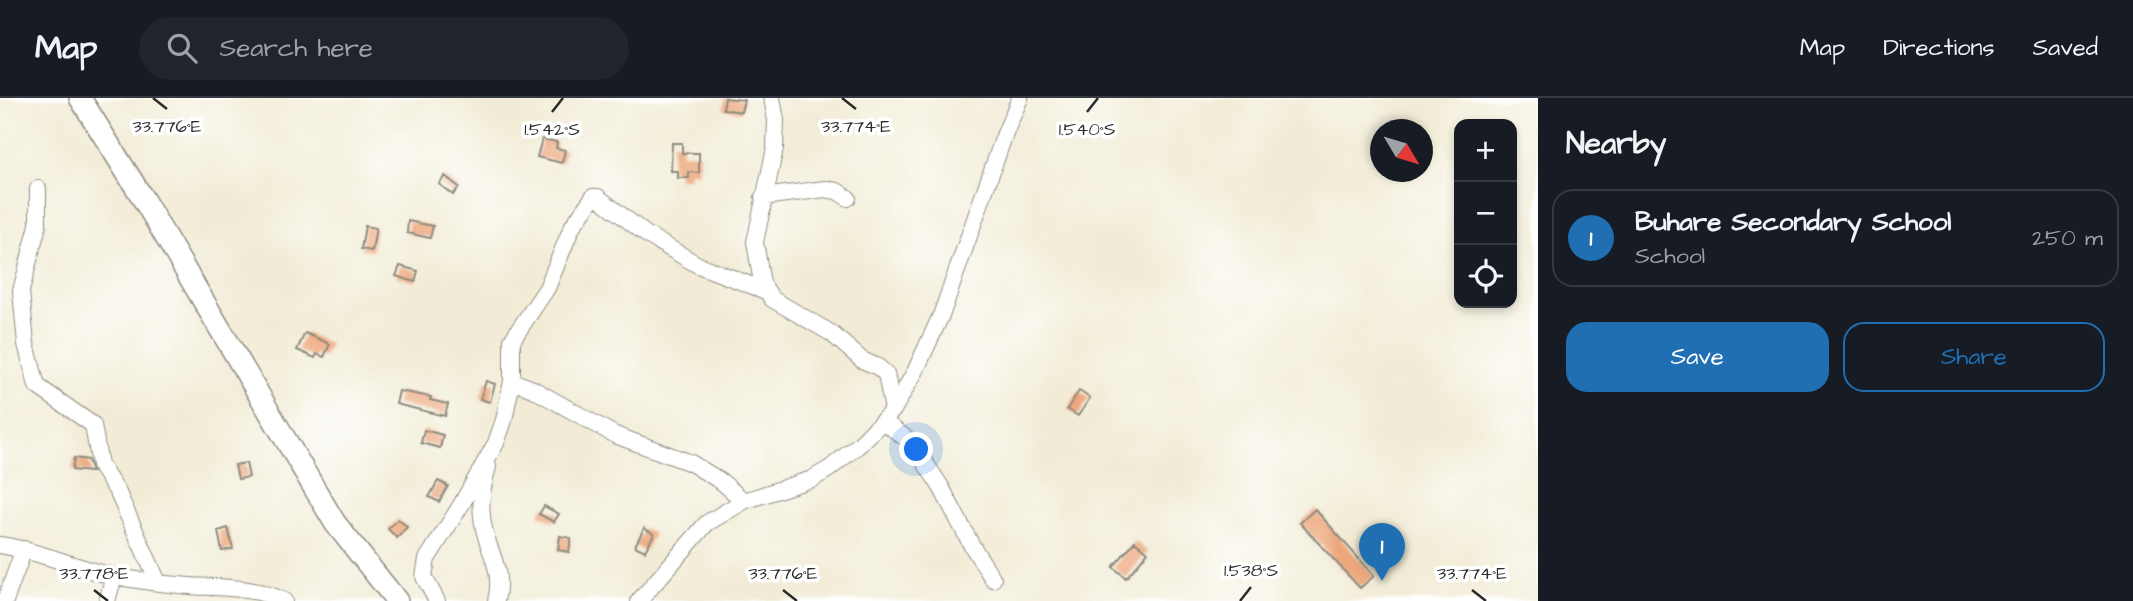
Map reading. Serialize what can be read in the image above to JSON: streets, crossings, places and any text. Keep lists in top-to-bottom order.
{
  "north": "bottom right",
  "page": {
    "header": "Map",
    "search": "Search here",
    "nav": ["Map", "Directions", "Saved"],
    "heading": "Nearby",
    "map_buttons": ["+", "−"],
    "list": [
      {
        "mark": "1",
        "name": "Buhare Secondary School",
        "note": "School",
        "value": "250 m"
      }
    ],
    "buttons": ["Save", "Share"],
    "pins": "1"
  },
  "coordinates": [
    "33.776°E",
    "33.774°E",
    "1.542°S",
    "1.540°S",
    "1.538°S",
    "33.778°E"
  ]
}
